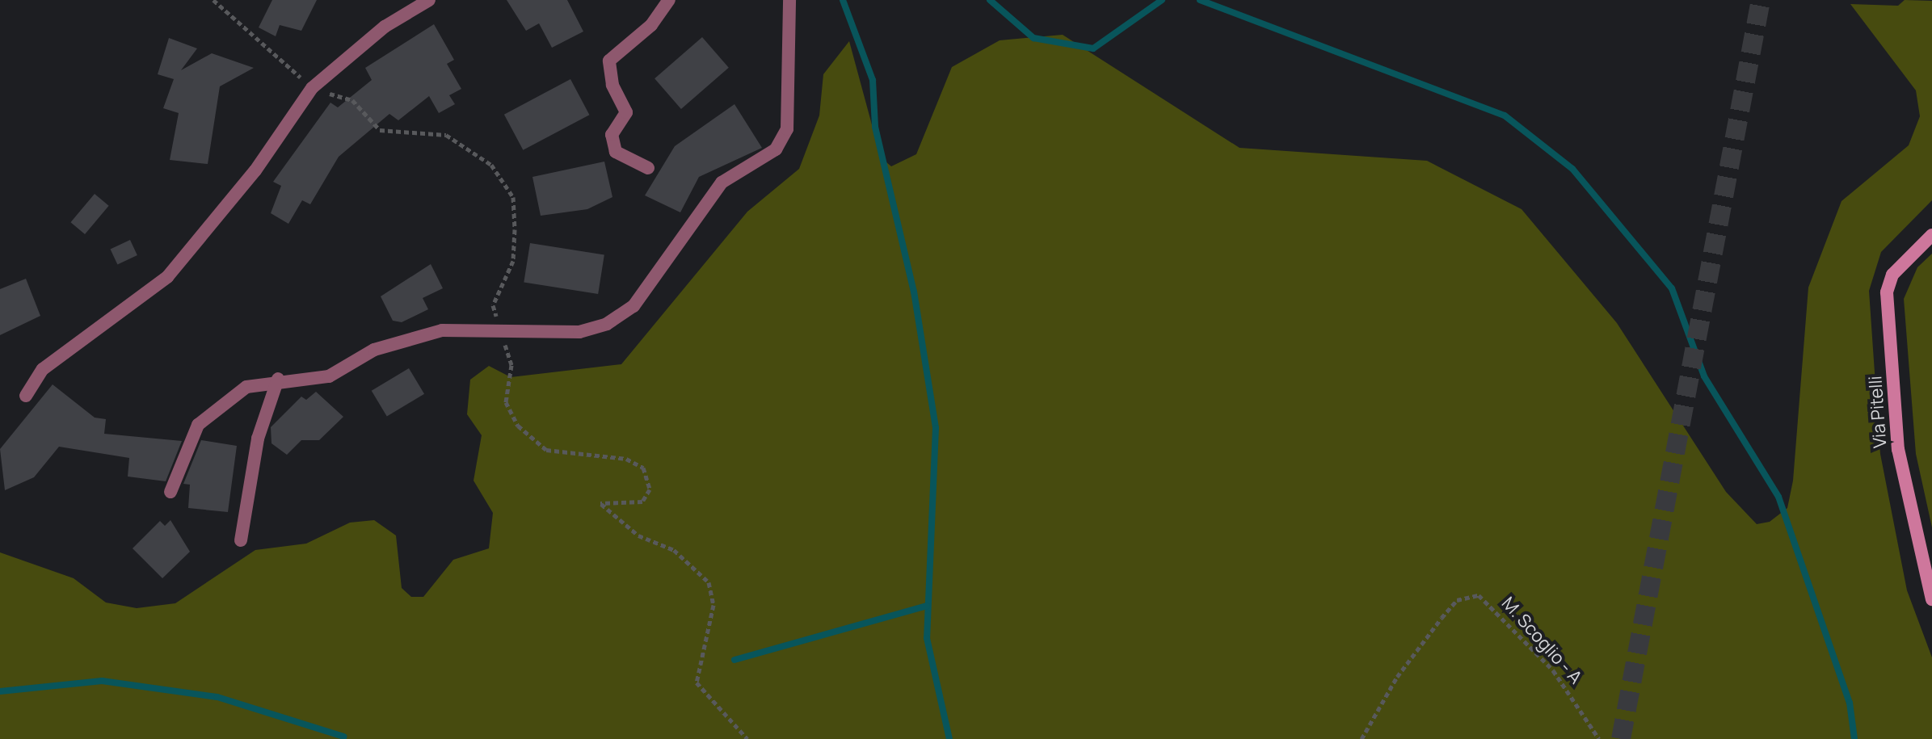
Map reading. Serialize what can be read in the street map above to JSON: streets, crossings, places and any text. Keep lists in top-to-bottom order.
{
  "streets": {
    "street": ["Via Pitelli"],
    "path": ["M. Scoglio - A"]
  }
}
